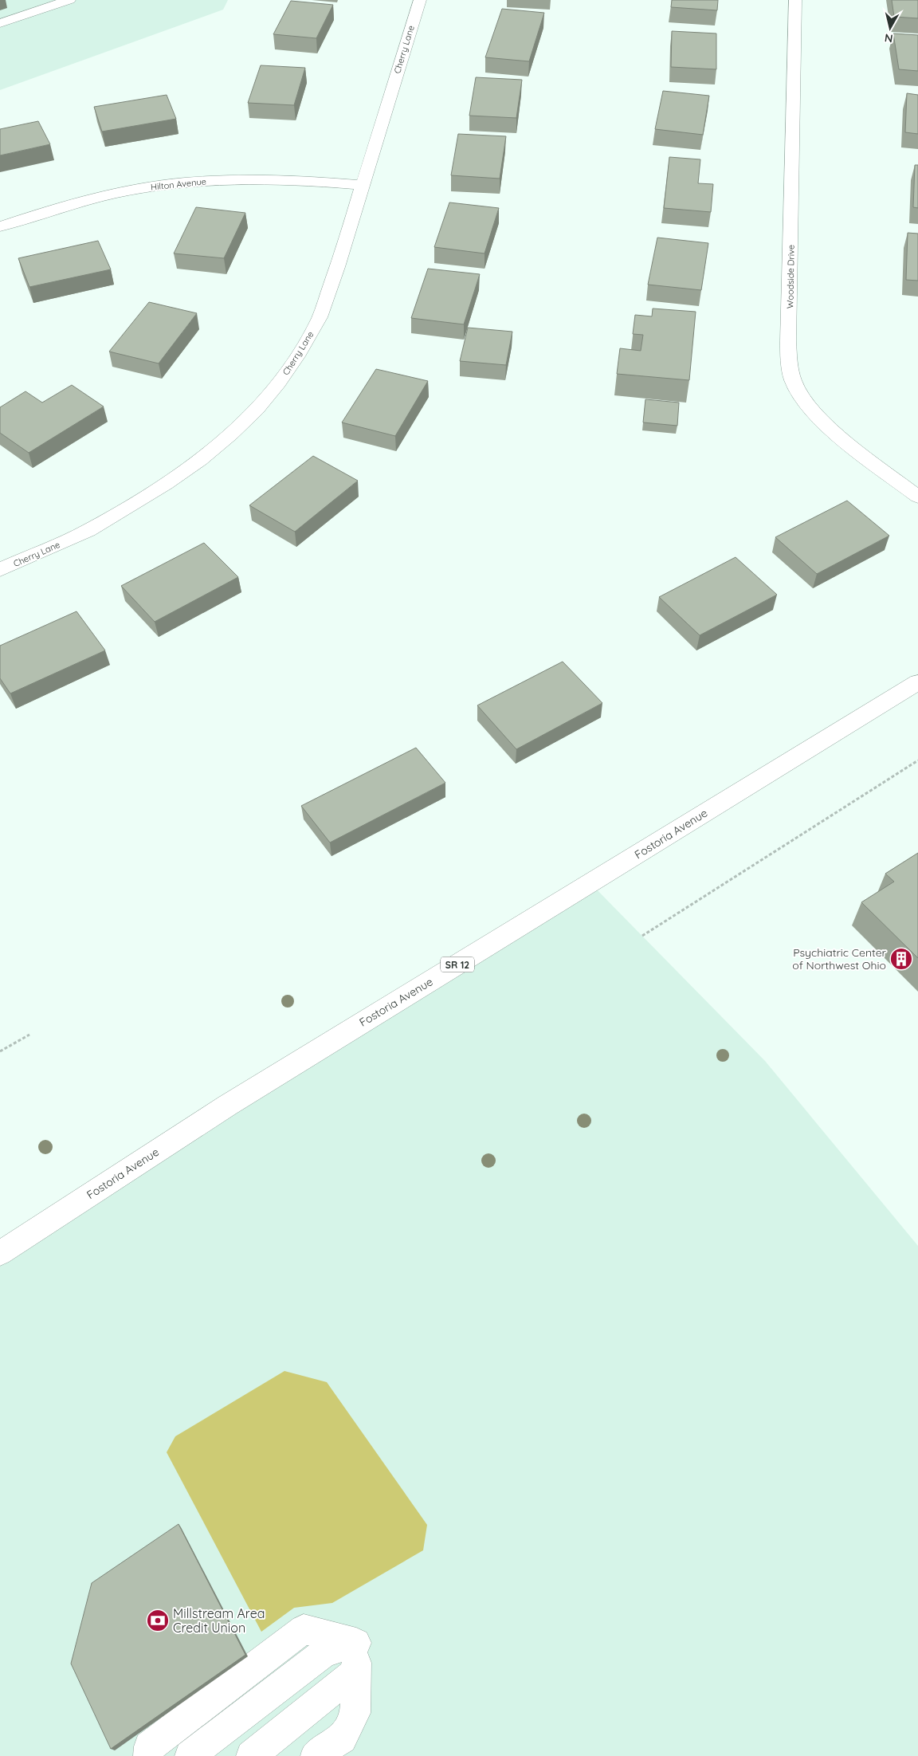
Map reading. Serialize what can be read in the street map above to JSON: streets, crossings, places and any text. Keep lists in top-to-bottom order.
{
  "streets": {
    "street": [
      "Cherry Lane",
      "Hilton Avenue",
      "Woodside Drive",
      "Fostoria Avenue",
      "SR 12"
    ]
  },
  "crossings": [
    ["Cherry Lane", "Hilton Avenue"]
  ],
  "places": {
    "building": ["Psychiatric Center of Northwest Ohio"],
    "bank": ["Millstream Area Credit Union"]
  },
  "north": "bottom"
}
